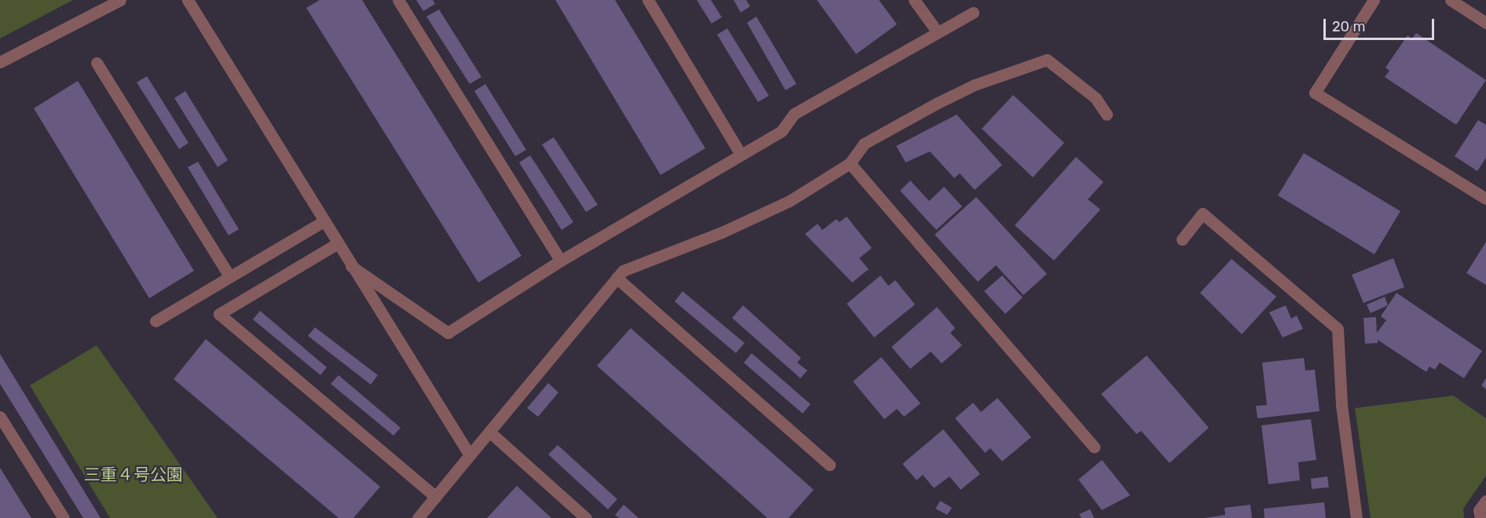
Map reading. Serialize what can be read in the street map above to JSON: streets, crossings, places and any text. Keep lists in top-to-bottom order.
{
  "parks": ["三重４号公園"],
  "scale_bar": "20 m"
}
